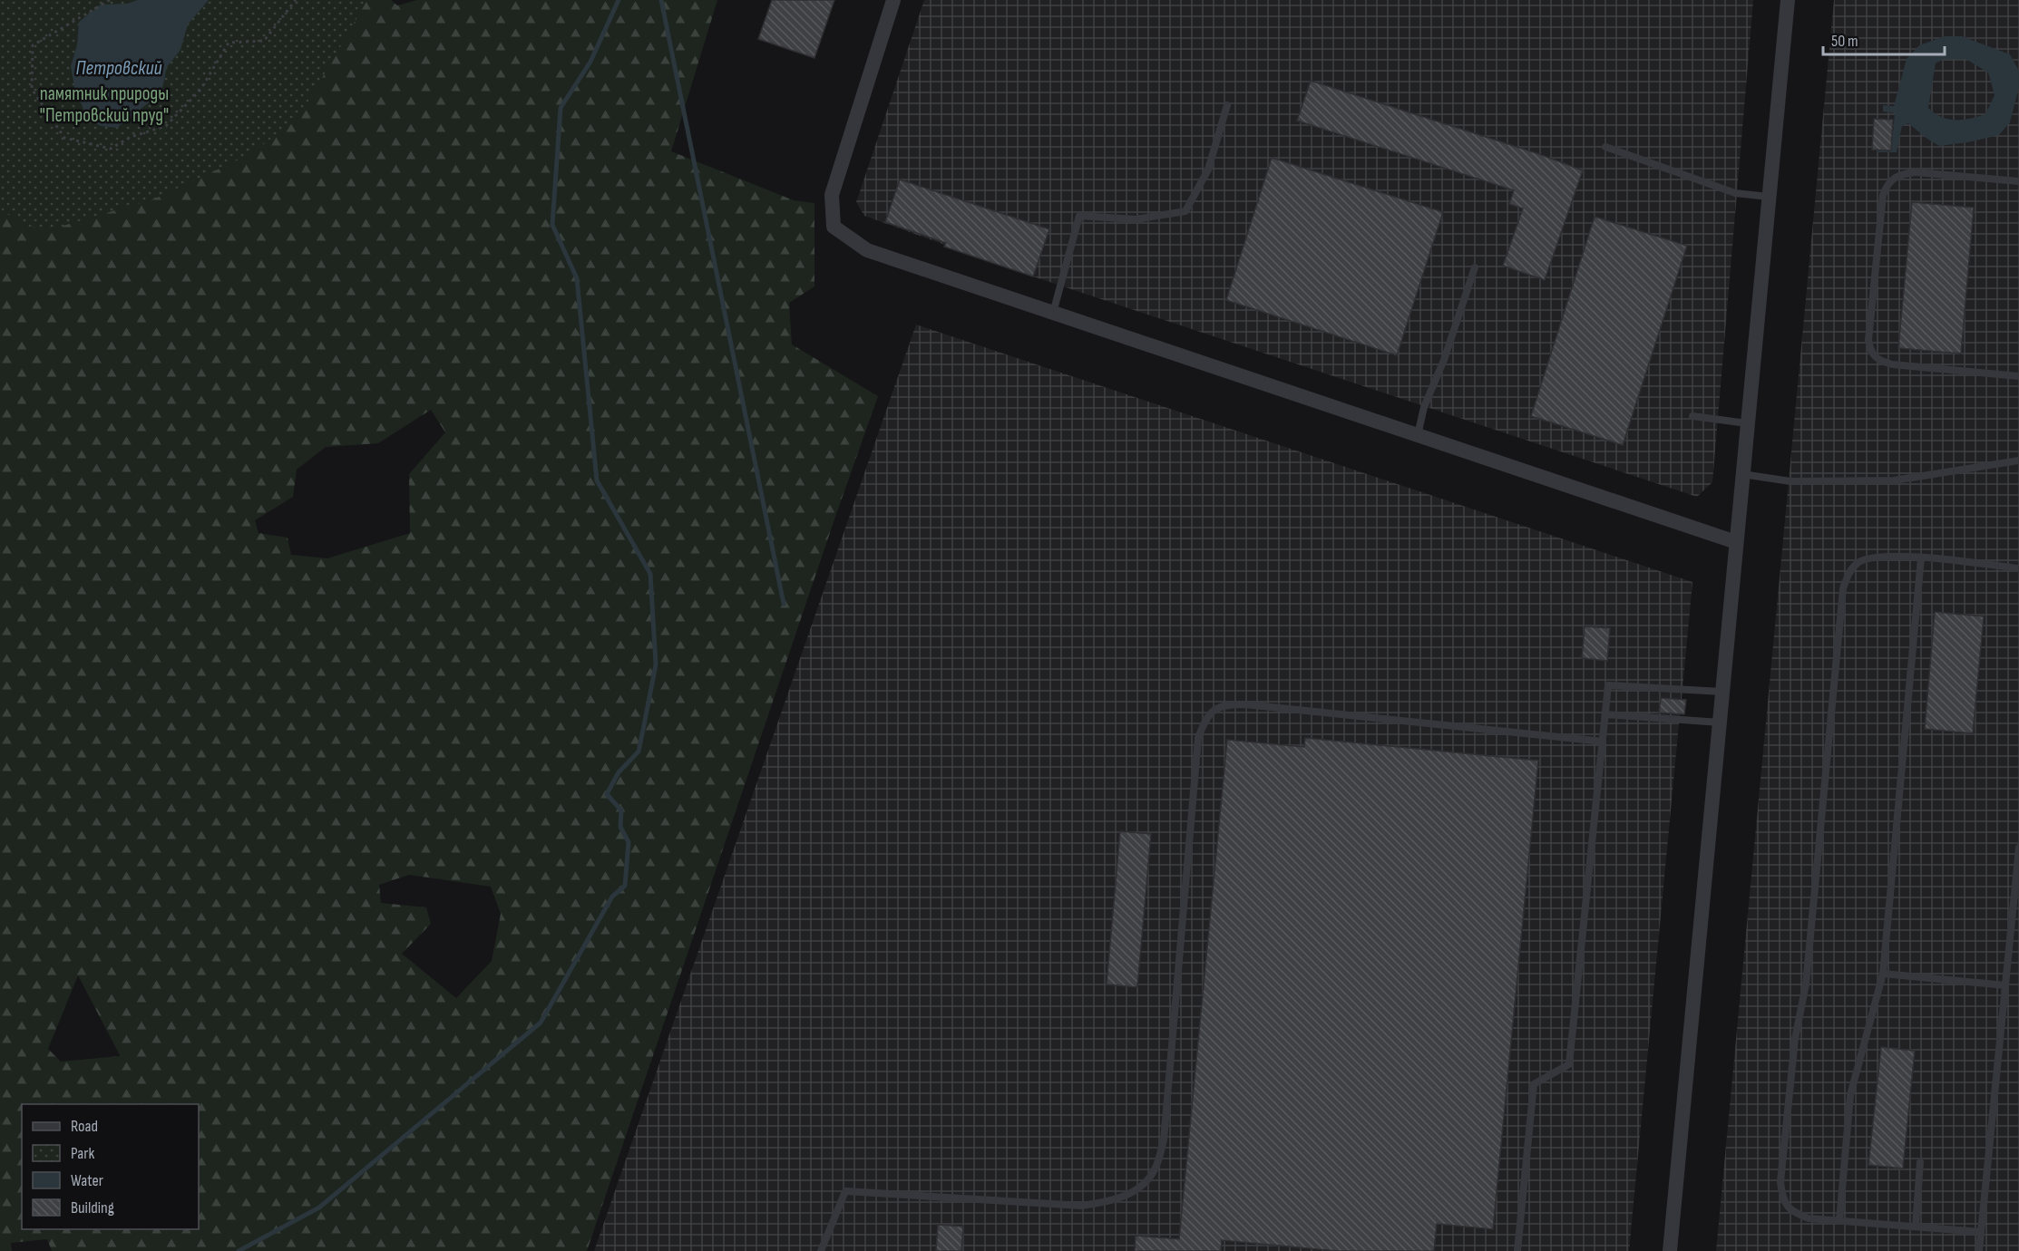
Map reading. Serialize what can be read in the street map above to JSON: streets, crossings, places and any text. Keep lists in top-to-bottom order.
{
  "water": ["Петровский"],
  "parks": ["памятник природы \"Петровский пруд\""],
  "legend": [
    "Road",
    "Park",
    "Water",
    "Building"
  ],
  "scale_bar": "50 m"
}
